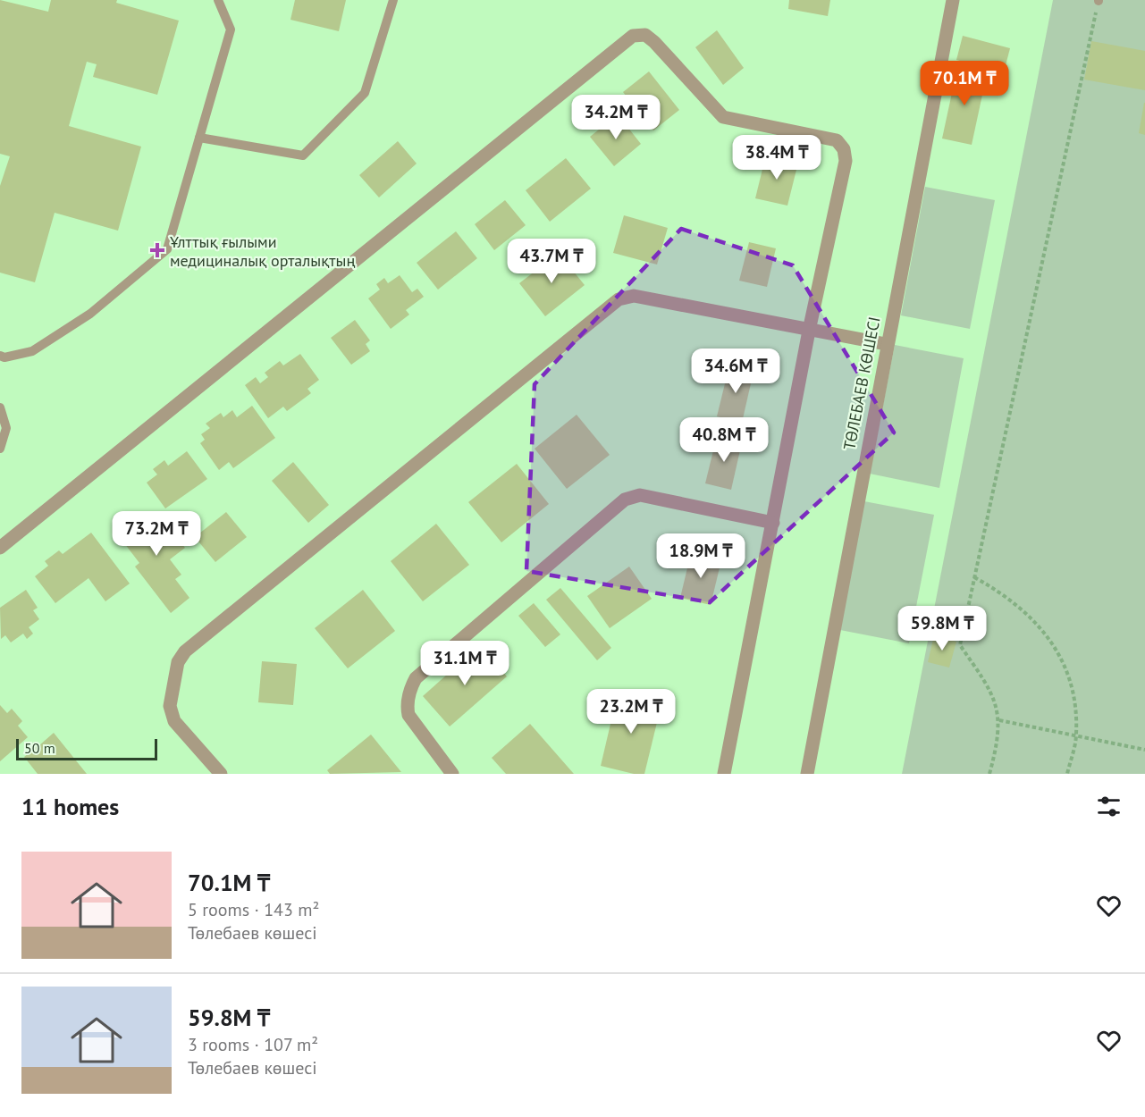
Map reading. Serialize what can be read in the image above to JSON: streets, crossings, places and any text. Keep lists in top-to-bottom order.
{
  "streets": {
    "street": ["ТӨЛЕБАЕВ КӨШЕСІ"]
  },
  "places": {
    "health": ["Ұлттық ғылыми медициналық орталықтың"]
  },
  "scale_bar": "50 m",
  "page": {
    "price": [
      "70.1M ₸",
      "34.2M ₸",
      "38.4M ₸",
      "43.7M ₸",
      "34.6M ₸",
      "40.8M ₸",
      "73.2M ₸",
      "18.9M ₸",
      "59.8M ₸",
      "31.1M ₸",
      "23.2M ₸"
    ],
    "scale": "50 m",
    "heading": "11 homes",
    "list": [
      {
        "name": "70.1M ₸",
        "note": "5 rooms · 143 m² · Төлебаев көшесі"
      },
      {
        "name": "59.8M ₸",
        "note": "3 rooms · 107 m² · Төлебаев көшесі"
      }
    ]
  }
}
